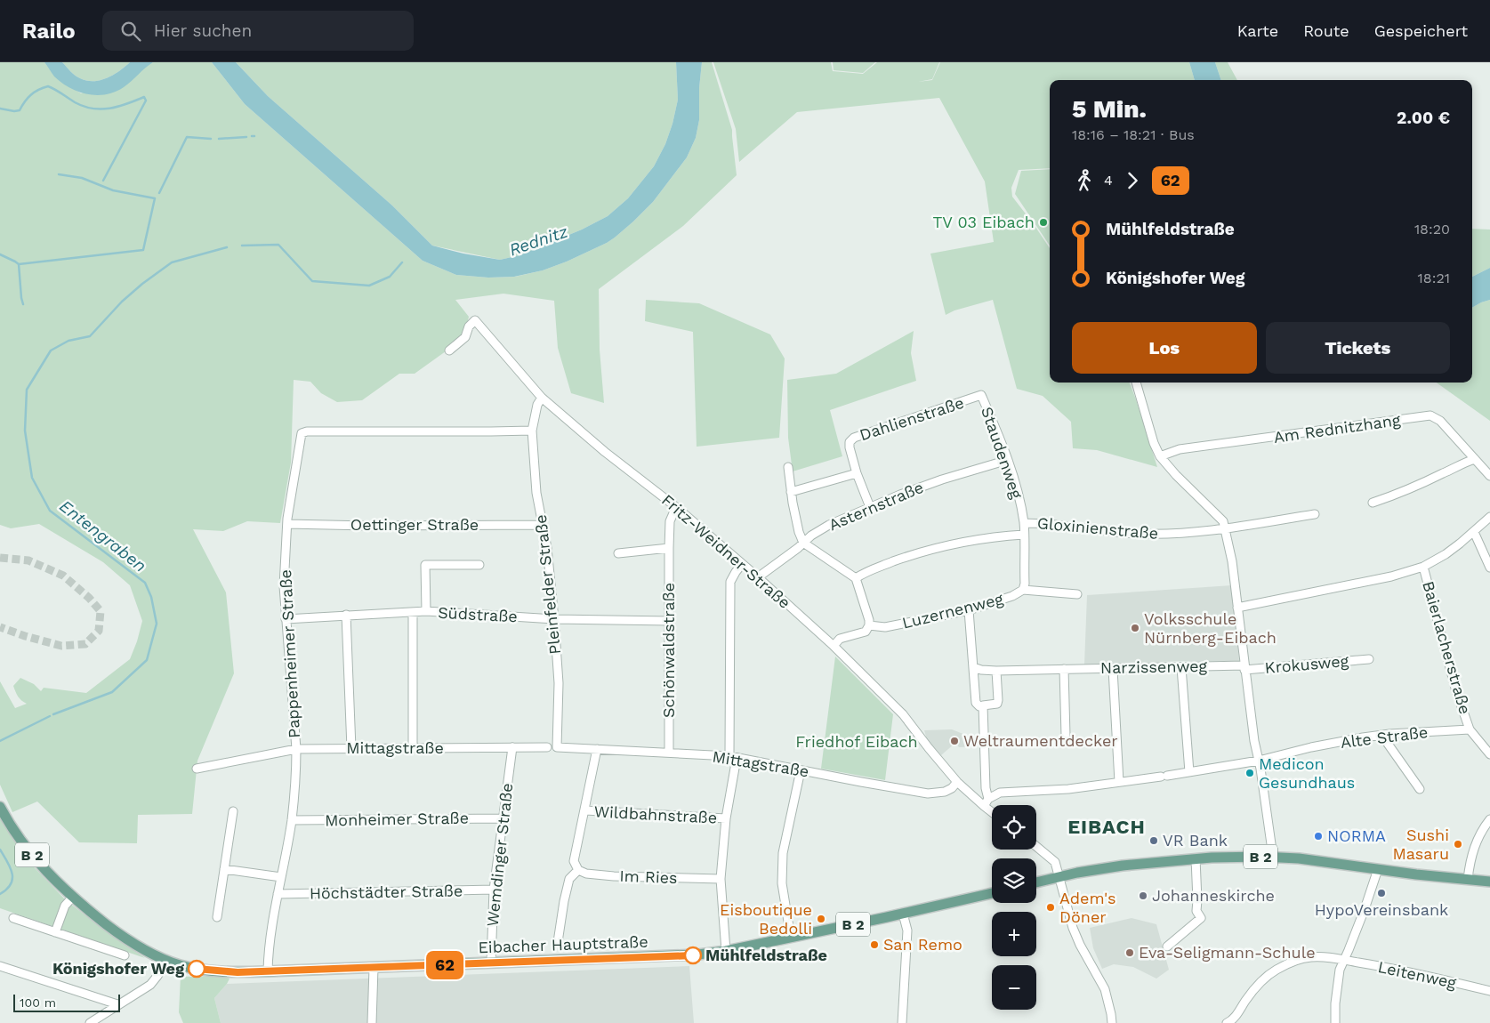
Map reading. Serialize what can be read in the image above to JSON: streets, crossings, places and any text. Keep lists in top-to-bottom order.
{
  "streets": {
    "main road": ["B 2", "Eibacher Hauptstraße"],
    "street": [
      "Dahlienstraße",
      "Am Rednitzhang",
      "Staudenweg",
      "Asternstraße",
      "Oettinger Straße",
      "Gloxinienstraße",
      "Fritz-Weidner-Straße",
      "Pleinfelder Straße",
      "Luzernenweg",
      "Südstraße",
      "Baierlacherstraße",
      "Schönwaldstraße",
      "Pappenheimer Straße",
      "Krokusweg",
      "Narzissenweg",
      "Alte Straße",
      "Mittagstraße",
      "Wildbahnstraße",
      "Monheimer Straße",
      "Wemdinger Straße",
      "Im Ries",
      "Höchstädter Straße",
      "Leitenweg"
    ]
  },
  "crossings": [
    ["Dahlienstraße", "Staudenweg"],
    ["Dahlienstraße", "Asternstraße"],
    ["Staudenweg", "Asternstraße"],
    ["Staudenweg", "Gloxinienstraße"],
    ["Staudenweg", "Luzernenweg"],
    ["Asternstraße", "Fritz-Weidner-Straße"],
    ["Oettinger Straße", "Pleinfelder Straße"],
    ["Oettinger Straße", "Pappenheimer Straße"],
    ["Fritz-Weidner-Straße", "Pleinfelder Straße"],
    ["Fritz-Weidner-Straße", "Luzernenweg"],
    ["Fritz-Weidner-Straße", "Schönwaldstraße"],
    ["Fritz-Weidner-Straße", "Alte Straße"],
    ["Fritz-Weidner-Straße", "Mittagstraße"],
    ["Pleinfelder Straße", "Südstraße"],
    ["Pleinfelder Straße", "Pappenheimer Straße"],
    ["Pleinfelder Straße", "Mittagstraße"],
    ["Südstraße", "Schönwaldstraße"],
    ["Südstraße", "Pappenheimer Straße"],
    ["Baierlacherstraße", "Alte Straße"],
    ["Schönwaldstraße", "Mittagstraße"],
    ["Pappenheimer Straße", "Mittagstraße"],
    ["Pappenheimer Straße", "Monheimer Straße"],
    ["Pappenheimer Straße", "Höchstädter Straße"],
    ["Pappenheimer Straße", "Eibacher Hauptstraße"],
    ["Krokusweg", "Narzissenweg"],
    ["Mittagstraße", "Wemdinger Straße"],
    ["Monheimer Straße", "Wemdinger Straße"],
    ["Wemdinger Straße", "Höchstädter Straße"],
    ["Wemdinger Straße", "Eibacher Hauptstraße"]
  ],
  "districts": ["EIBACH"],
  "water": ["Rednitz", "Entengraben"],
  "parks": ["Friedhof Eibach"],
  "places": [
    "TV 03 Eibach",
    "Volksschule Nürnberg-Eibach",
    "Weltraumentdecker",
    "Medicon Gesundhaus",
    "NORMA",
    "VR Bank",
    "Sushi Masaru",
    "HypoVereinsbank",
    "Johanneskirche",
    "Adem's Döner",
    "Eisboutique Bedolli",
    "San Remo",
    "Eva-Seligmann-Schule",
    "Mühlfeldstraße",
    "Königshofer Weg"
  ],
  "lines": ["bus line 62"],
  "scale_bar": "100 m",
  "page": {
    "header": "Railo",
    "search": "Hier suchen",
    "nav": ["Karte", "Route", "Gespeichert"],
    "on_map": "62",
    "heading": ["5 Min.", "18:16 – 18:21 · Bus", "2.00 €"],
    "legs": ["4", "62"],
    "list": [
      {
        "name": "Mühlfeldstraße",
        "value": "18:20"
      },
      {
        "name": "Königshofer Weg",
        "value": "18:21"
      }
    ],
    "buttons": ["Los", "Tickets"],
    "map_buttons": ["+", "−"],
    "scale": "100 m"
  }
}
